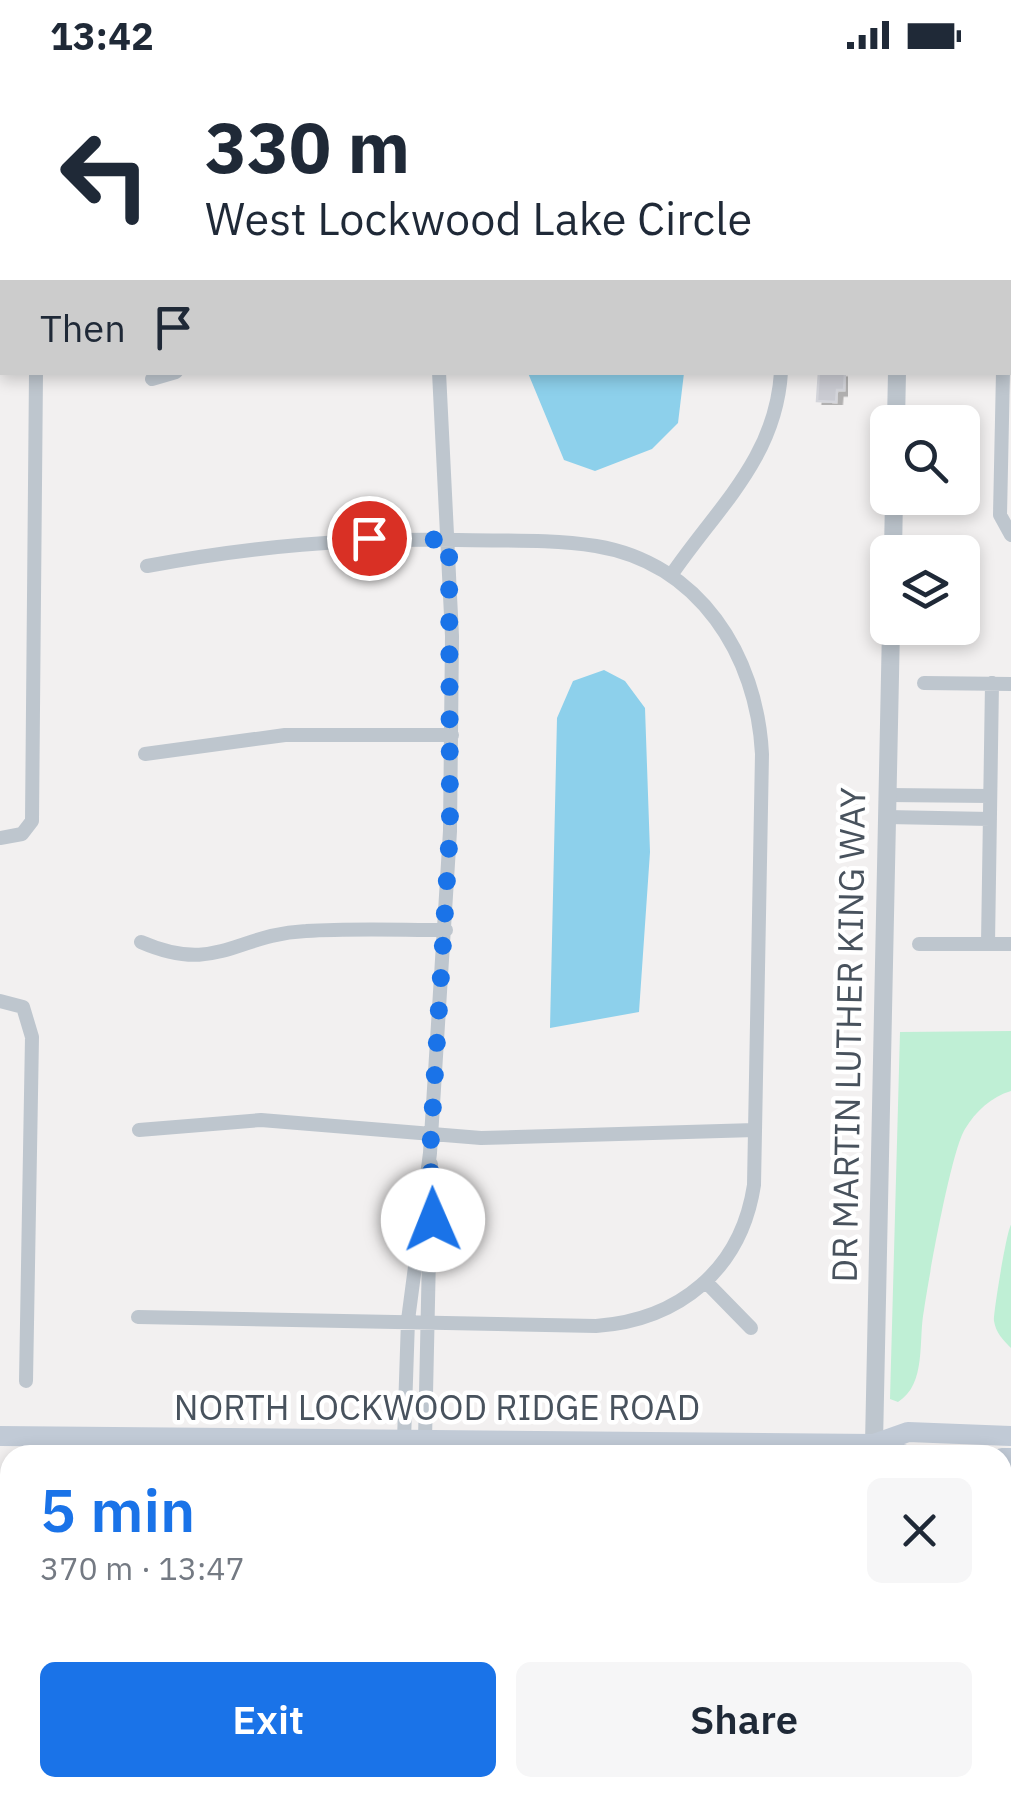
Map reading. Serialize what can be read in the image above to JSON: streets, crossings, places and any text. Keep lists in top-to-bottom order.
{
  "streets": {
    "main road": ["NORTH LOCKWOOD RIDGE ROAD"],
    "street": ["DR MARTIN LUTHER KING WAY"]
  },
  "page": {
    "status": "13:42",
    "turn": ["330 m", "West Lockwood Lake Circle"],
    "then": "Then",
    "heading": ["5 min", "370 m · 13:47"],
    "buttons": ["Exit", "Share"]
  }
}
